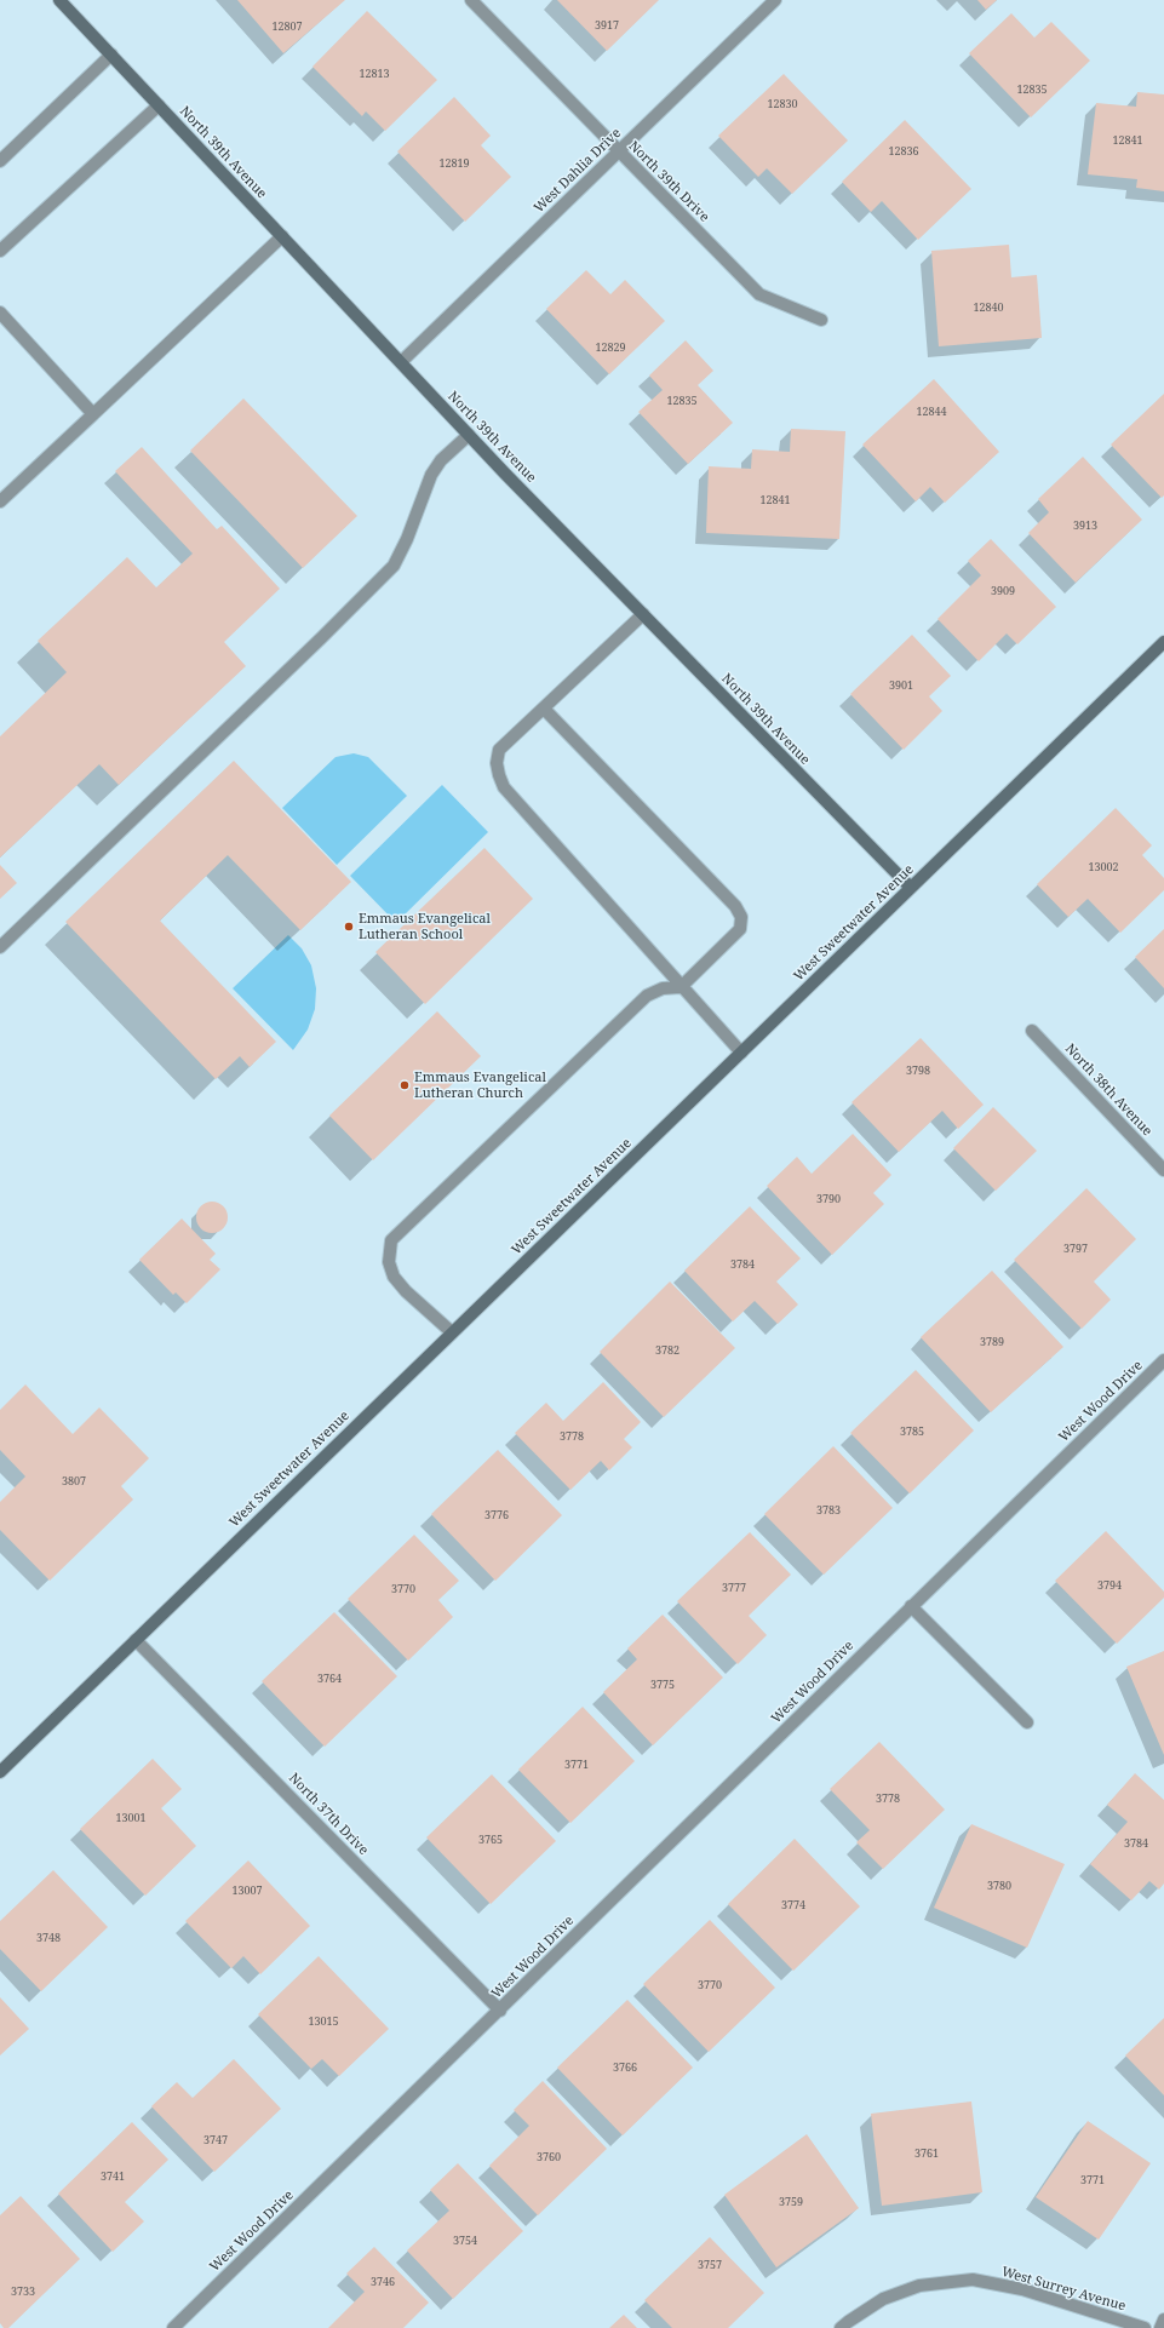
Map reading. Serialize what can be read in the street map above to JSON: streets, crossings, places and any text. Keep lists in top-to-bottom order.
{
  "streets": {
    "street": [
      "North 39th Avenue",
      "West Dahlia Drive",
      "North 39th Drive",
      "West Sweetwater Avenue",
      "North 38th Avenue",
      "West Wood Drive",
      "North 37th Drive",
      "West Surrey Avenue"
    ]
  },
  "crossings": [
    ["North 39th Avenue", "West Dahlia Drive"],
    ["North 39th Avenue", "West Sweetwater Avenue"],
    ["West Dahlia Drive", "North 39th Drive"],
    ["West Sweetwater Avenue", "North 37th Drive"],
    ["West Wood Drive", "North 37th Drive"]
  ],
  "places": ["Emmaus Evangelical Lutheran School", "Emmaus Evangelical Lutheran Church"],
  "house_numbers": [
    "3917",
    "12807",
    "12813",
    "12835",
    "12830",
    "12841",
    "12836",
    "12819",
    "12840",
    "12829",
    "12835",
    "12844",
    "12841",
    "3913",
    "3909",
    "3901",
    "13002",
    "3798",
    "3790",
    "3797",
    "3784",
    "3789",
    "3782",
    "3785",
    "3778",
    "3807",
    "3783",
    "3776",
    "3794",
    "3777",
    "3770",
    "3764",
    "3775",
    "3771",
    "3778",
    "13001",
    "3765",
    "3784",
    "3780",
    "13007",
    "3774",
    "3748",
    "3770",
    "13015",
    "3766",
    "3747",
    "3761",
    "3760",
    "3741",
    "3771",
    "3759",
    "3754",
    "3757",
    "3746",
    "3733"
  ]
}
